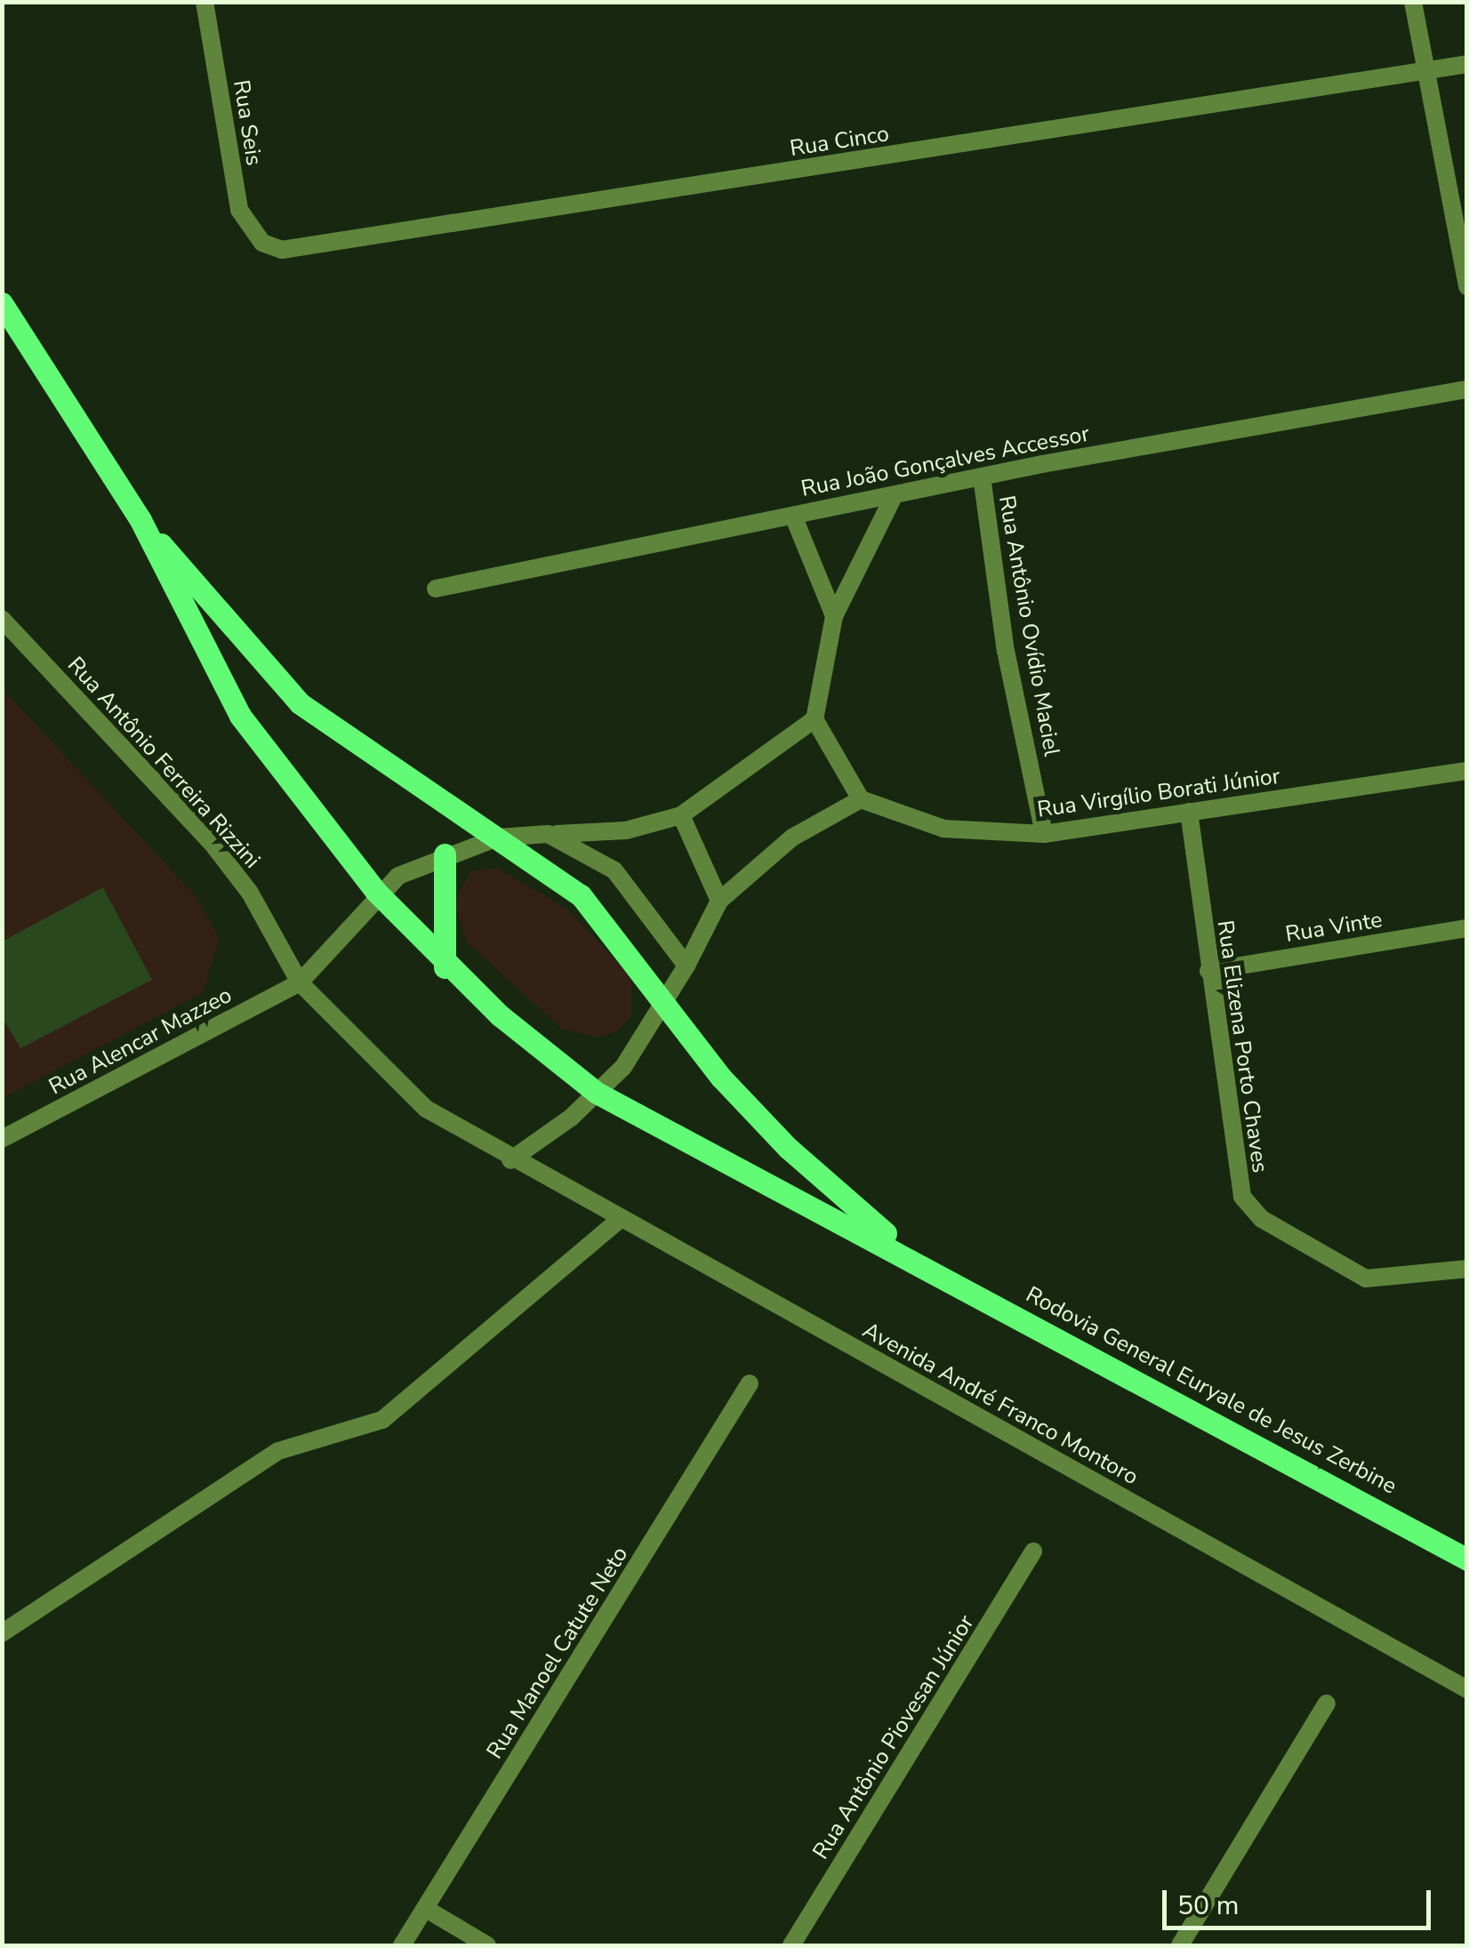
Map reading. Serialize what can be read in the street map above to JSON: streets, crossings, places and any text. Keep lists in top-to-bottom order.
{
  "streets": {
    "main road": ["Rodovia General Euryale de Jesus Zerbine"],
    "street": [
      "Rua Seis",
      "Rua Cinco",
      "Rua João Gonçalves Accessor",
      "Rua Antônio Ovídio Maciel",
      "Rua Antônio Ferreira Rizzini",
      "Rua Virgílio Borati Júnior",
      "Rua Vinte",
      "Rua Alencar Mazzeo",
      "Rua Elizena Porto Chaves",
      "Avenida André Franco Montoro",
      "Rua Manoel Catute Neto",
      "Rua Antônio Piovesan Júnior"
    ]
  },
  "crossings": [
    ["Rua Seis", "Rua Cinco"],
    ["Rua João Gonçalves Accessor", "Rua Antônio Ovídio Maciel"],
    ["Rua Antônio Ovídio Maciel", "Rua Virgílio Borati Júnior"],
    ["Rua Antônio Ferreira Rizzini", "Rua Alencar Mazzeo"],
    ["Rua Antônio Ferreira Rizzini", "Avenida André Franco Montoro"],
    ["Rua Virgílio Borati Júnior", "Rua Elizena Porto Chaves"],
    ["Rua Vinte", "Rua Elizena Porto Chaves"]
  ],
  "scale_bar": "50 m"
}
